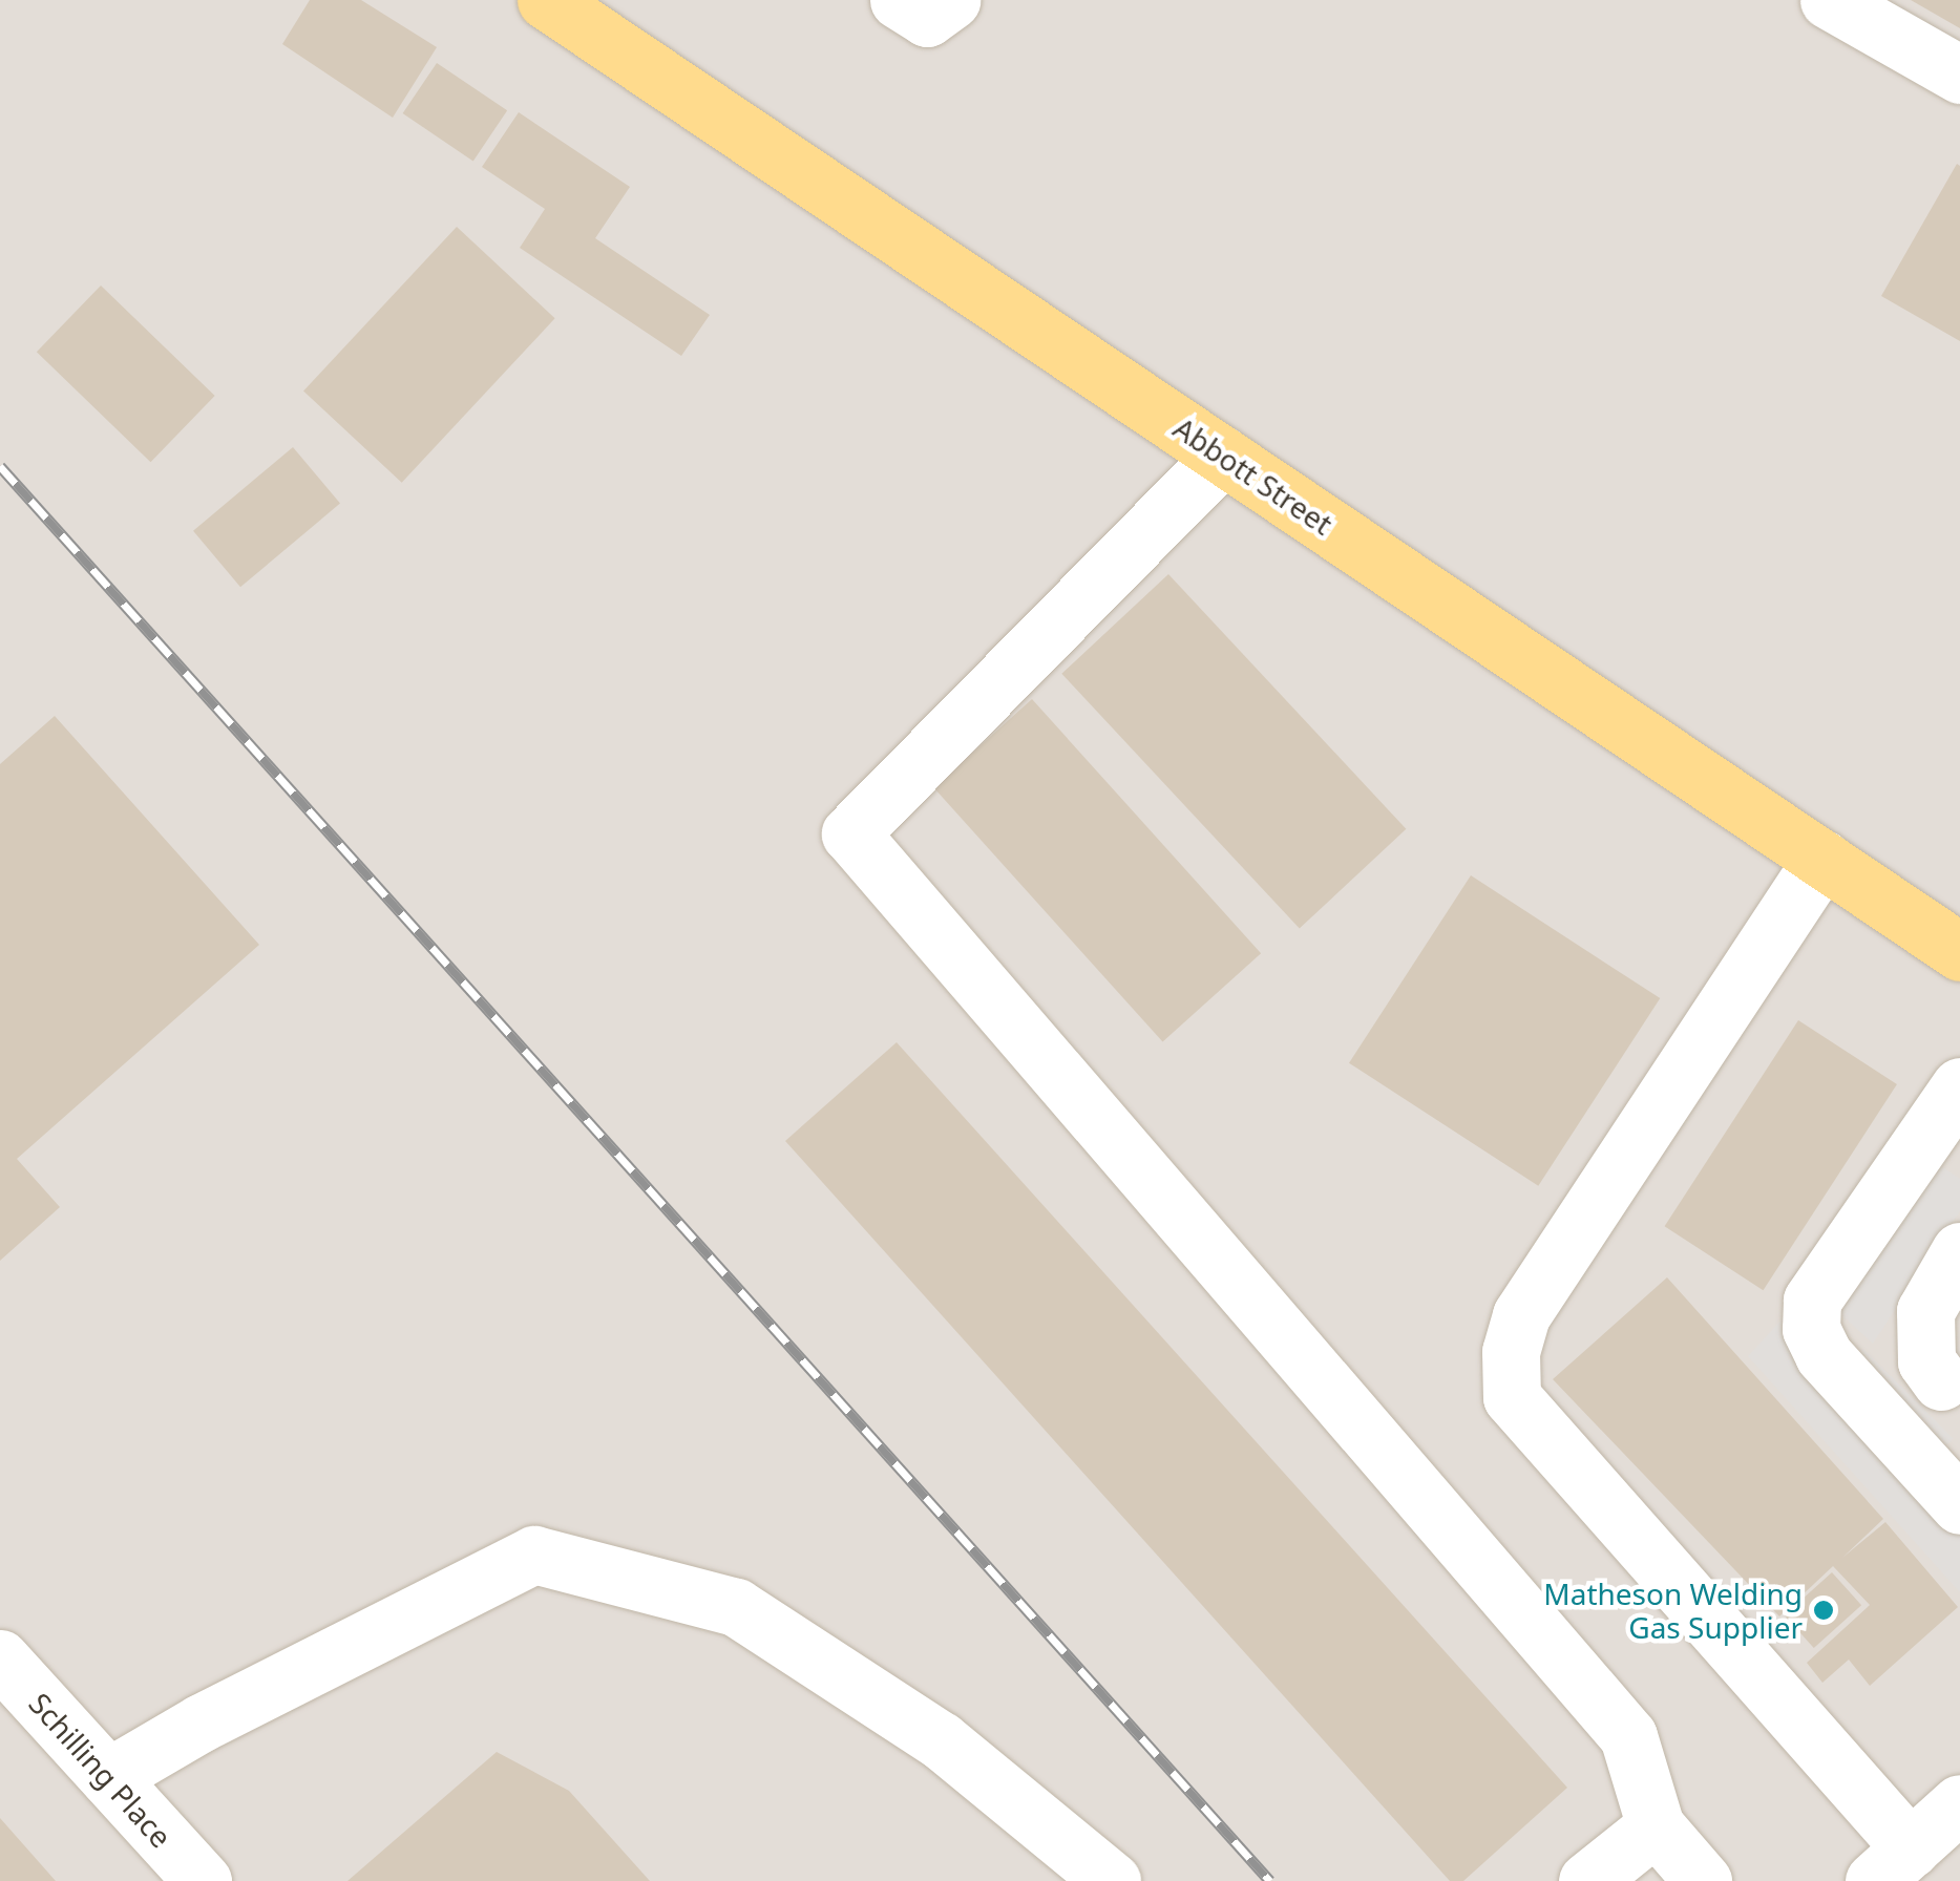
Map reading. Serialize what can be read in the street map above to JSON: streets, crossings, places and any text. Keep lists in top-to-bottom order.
{
  "streets": {
    "main road": ["Abbott Street"],
    "street": ["Schilling Place"]
  },
  "places": ["Matheson Welding Gas Supplier"]
}
